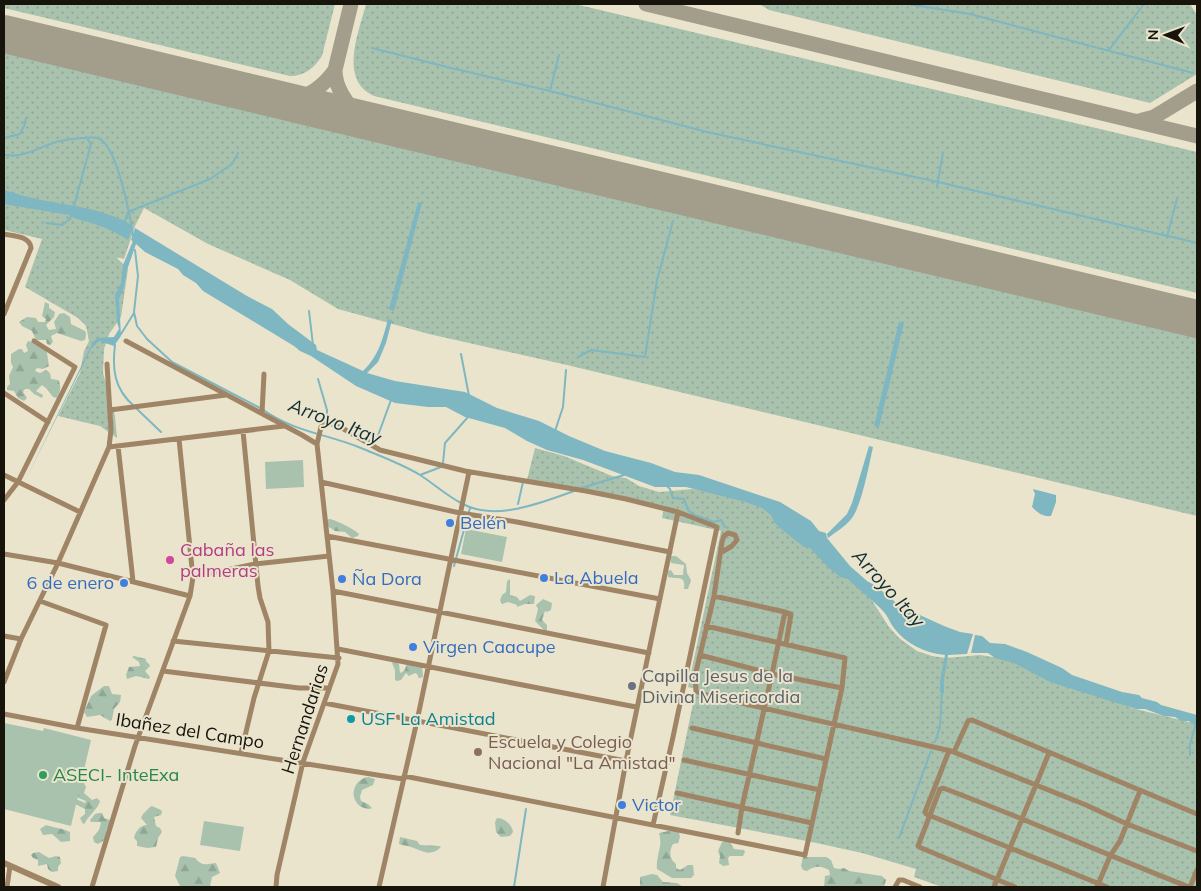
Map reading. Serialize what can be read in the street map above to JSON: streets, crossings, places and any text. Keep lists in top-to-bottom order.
{
  "streets": {
    "street": ["Hernandarias", "Ibañez del Campo"]
  },
  "crossings": [
    ["Hernandarias", "Ibañez del Campo"]
  ],
  "water": ["Arroyo Itay"],
  "places": [
    "Belén",
    "Cabaña las palmeras",
    "La Abuela",
    "Ña Dora",
    "6 de enero",
    "Virgen Caacupe",
    "Capilla Jesus de la Divina Misericordia",
    "USF La Amistad",
    "Escuela y Colegio Nacional \"La Amistad\"",
    "ASECI- InteExa",
    "Victor"
  ],
  "north": "left"
}
